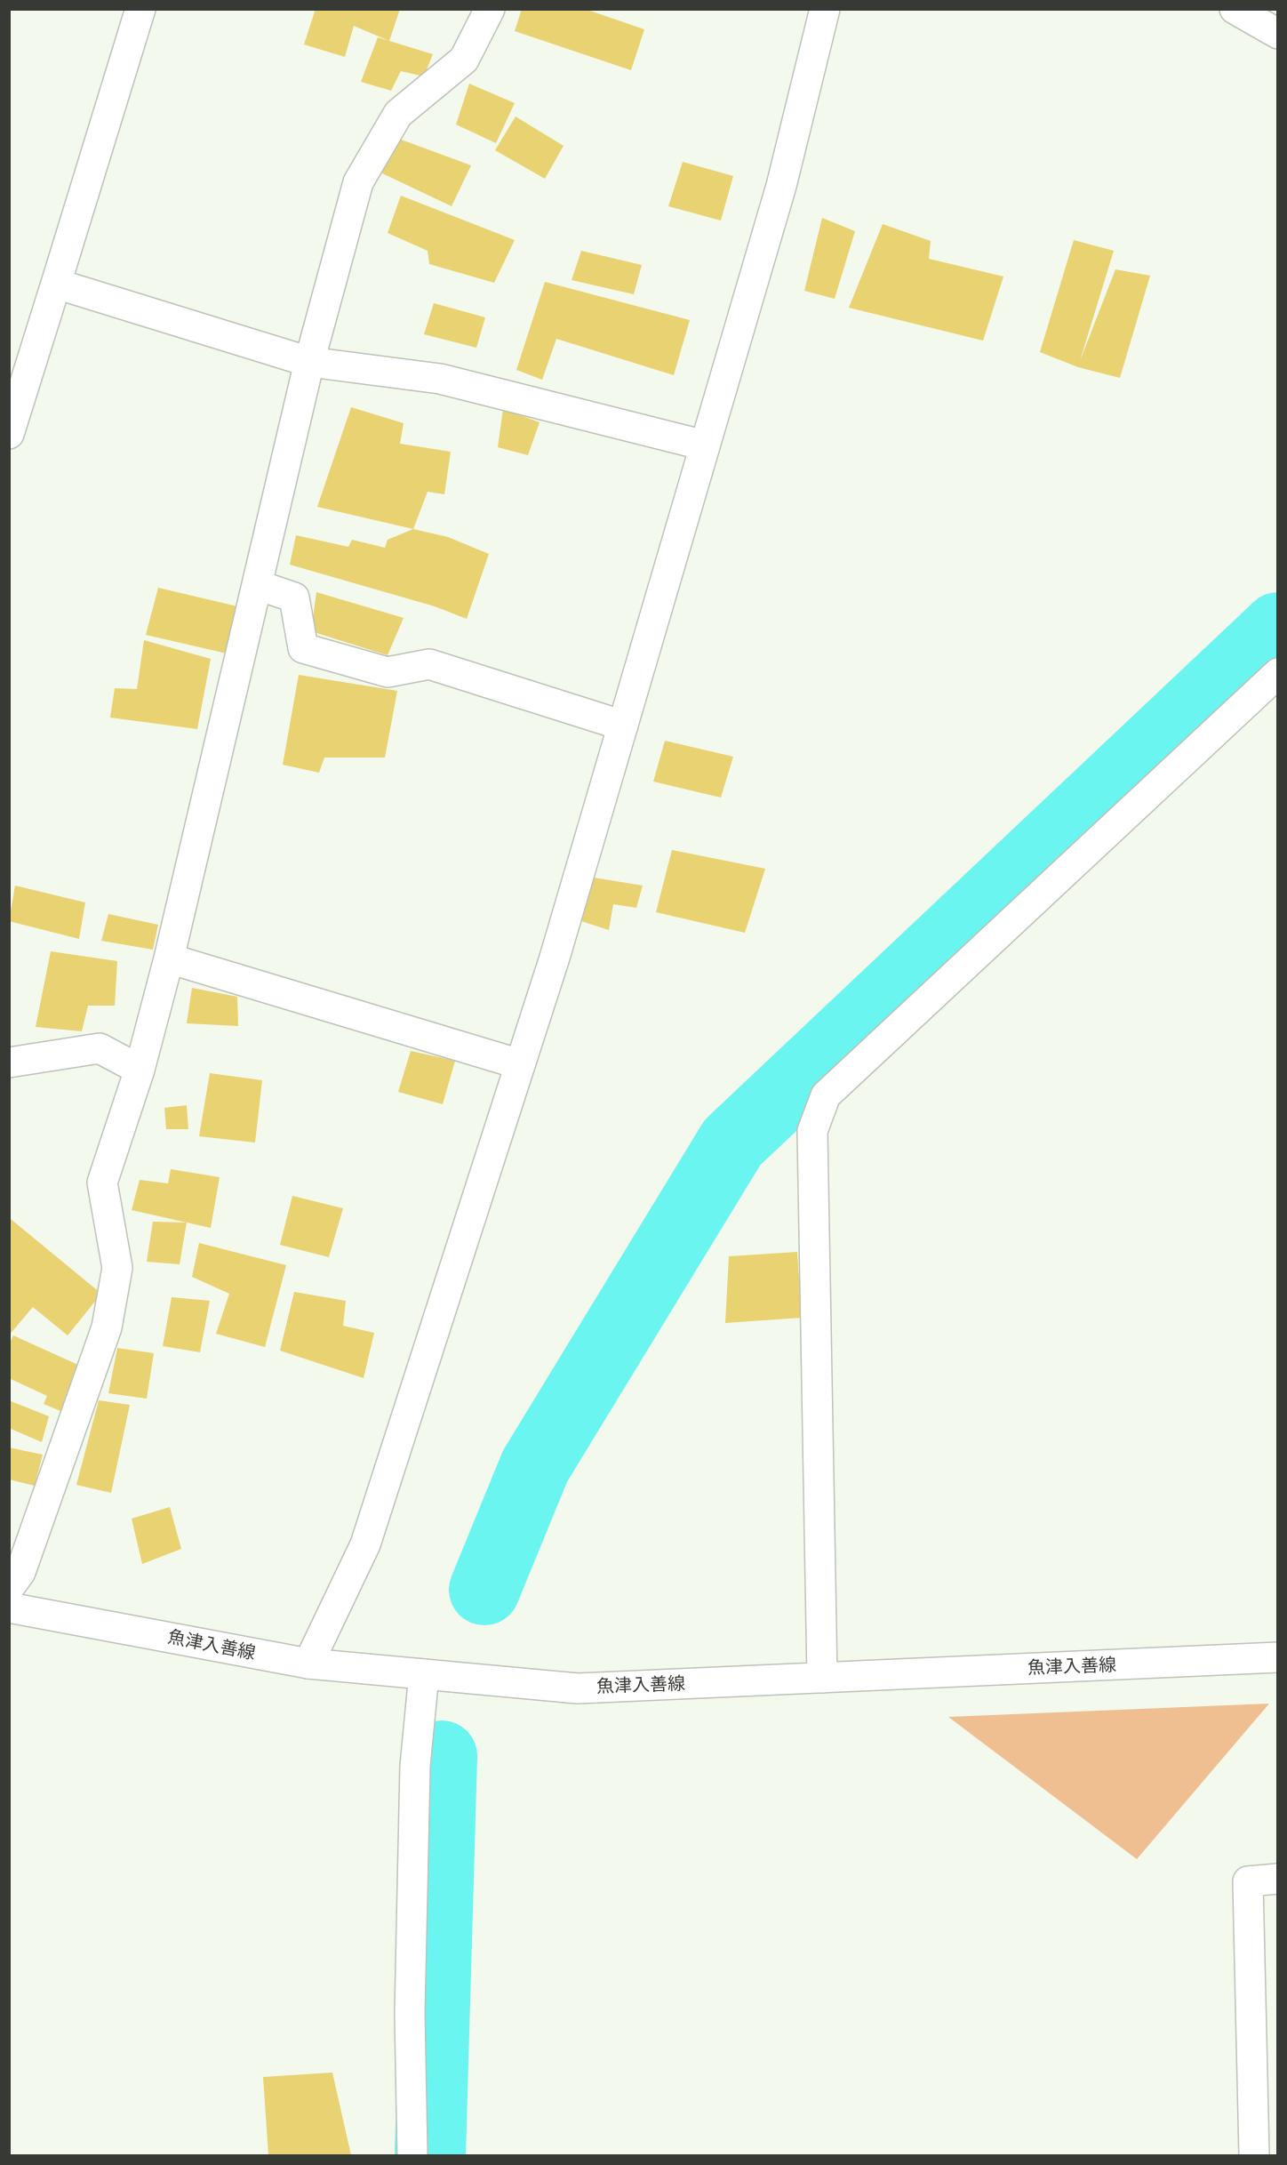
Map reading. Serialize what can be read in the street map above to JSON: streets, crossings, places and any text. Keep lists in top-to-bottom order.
{
  "streets": {
    "street": ["魚津入善線"]
  }
}
